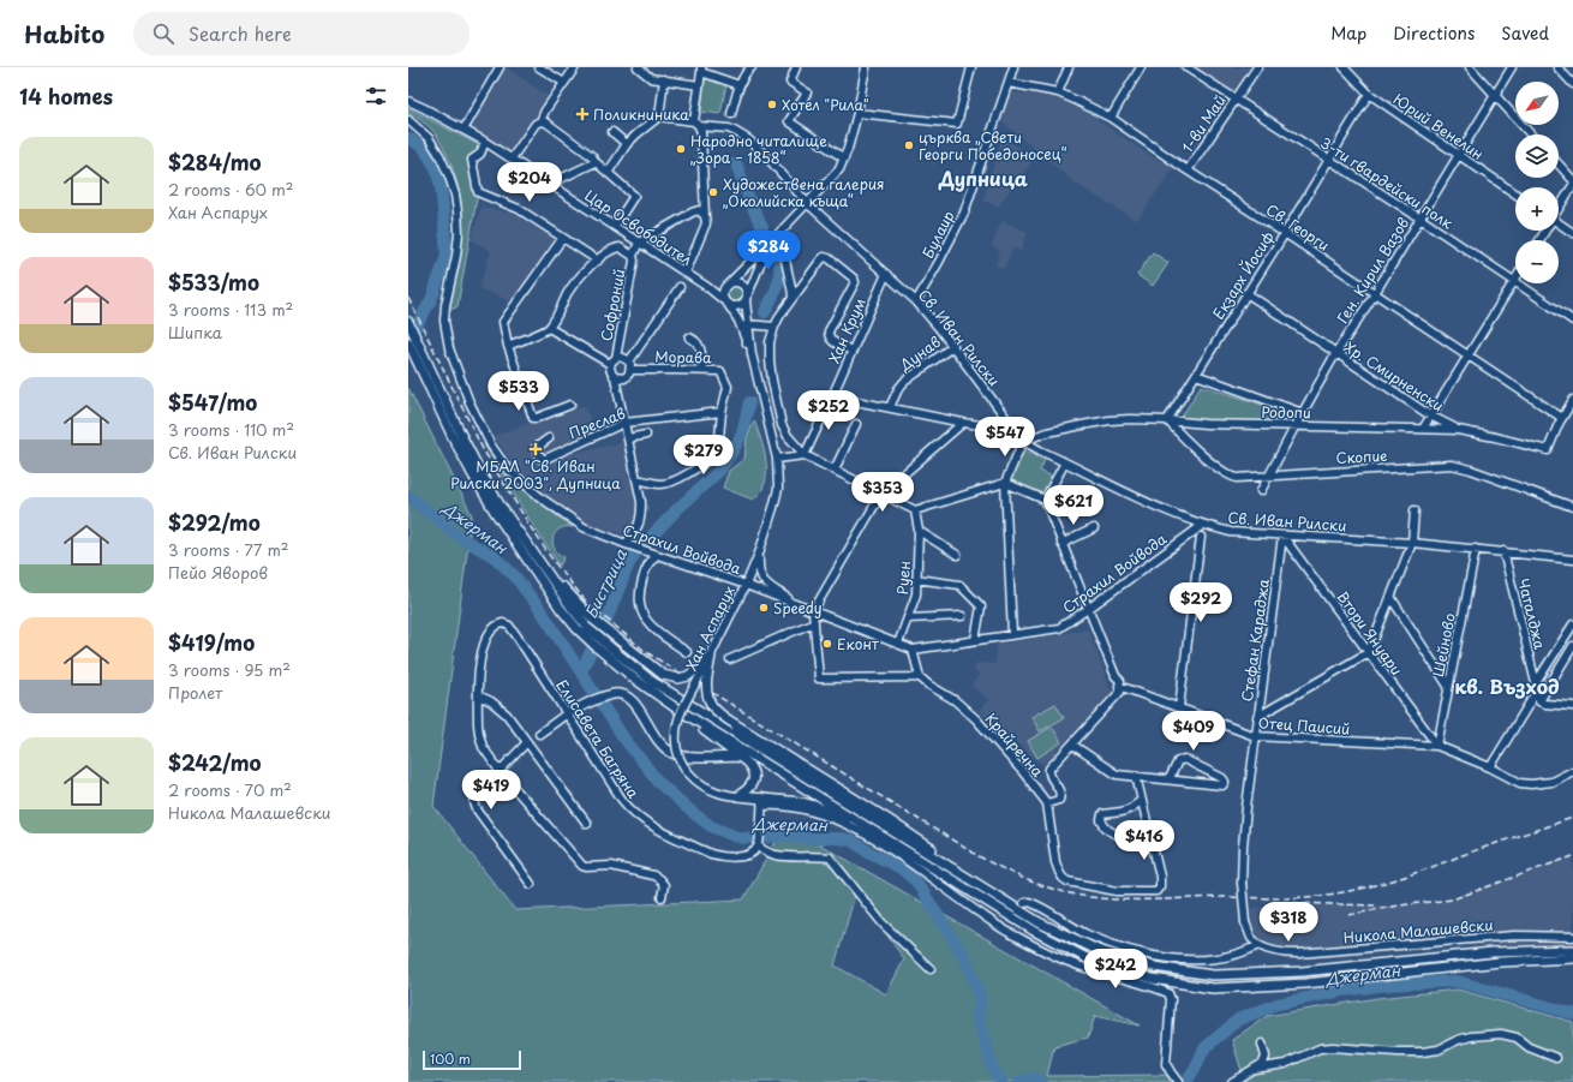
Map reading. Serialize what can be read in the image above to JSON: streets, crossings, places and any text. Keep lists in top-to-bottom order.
{
  "streets": {
    "street": [
      "1-ви Май",
      "Юрий Венелин",
      "3-ти гвардейски полк",
      "Цар Освободител",
      "Св. Георги",
      "Булаир",
      "Ген. Кирил Вазов",
      "Екзарх Йосиф",
      "Софроний",
      "Хан Крум",
      "Св. Иван Рилски",
      "Дунав",
      "Морава",
      "Хр. Смирненски",
      "Родопи",
      "Преслав",
      "Скопие",
      "Страхил Войвода",
      "Руен",
      "Чаталджа",
      "Хан Аспарух",
      "Втори Януари",
      "Стефан Караджа",
      "Шейново",
      "Отец Паисий",
      "Елисавета Багряна",
      "Крайречна",
      "Никола Малашевски"
    ]
  },
  "crossings": [
    ["1-ви Май", "3-ти гвардейски полк"],
    ["1-ви Май", "Св. Георги"],
    ["Юрий Венелин", "Ген. Кирил Вазов"],
    ["Юрий Венелин", "Екзарх Йосиф"],
    ["3-ти гвардейски полк", "Ген. Кирил Вазов"],
    ["3-ти гвардейски полк", "Екзарх Йосиф"],
    ["Цар Освободител", "Софроний"],
    ["Цар Освободител", "Хан Аспарух"],
    ["Св. Георги", "Булаир"],
    ["Св. Георги", "Ген. Кирил Вазов"],
    ["Св. Георги", "Екзарх Йосиф"],
    ["Св. Георги", "Родопи"],
    ["Булаир", "Св. Иван Рилски"],
    ["Ген. Кирил Вазов", "Хр. Смирненски"],
    ["Ген. Кирил Вазов", "Родопи"],
    ["Ген. Кирил Вазов", "Скопие"],
    ["Екзарх Йосиф", "Хр. Смирненски"],
    ["Екзарх Йосиф", "Родопи"],
    ["Екзарх Йосиф", "Скопие"],
    ["Софроний", "Морава"],
    ["Хан Крум", "Св. Иван Рилски"],
    ["Св. Иван Рилски", "Дунав"],
    ["Св. Иван Рилски", "Родопи"],
    ["Св. Иван Рилски", "Страхил Войвода"],
    ["Св. Иван Рилски", "Чаталджа"],
    ["Св. Иван Рилски", "Хан Аспарух"],
    ["Св. Иван Рилски", "Втори Януари"],
    ["Св. Иван Рилски", "Стефан Караджа"],
    ["Св. Иван Рилски", "Шейново"],
    ["Морава", "Преслав"],
    ["Хр. Смирненски", "Родопи"],
    ["Родопи", "Скопие"],
    ["Страхил Войвода", "Руен"],
    ["Страхил Войвода", "Хан Аспарух"],
    ["Втори Януари", "Стефан Караджа"],
    ["Втори Януари", "Шейново"],
    ["Втори Януари", "Отец Паисий"],
    ["Стефан Караджа", "Отец Паисий"],
    ["Стефан Караджа", "Никола Малашевски"],
    ["Шейново", "Отец Паисий"]
  ],
  "districts": ["Дупница", "кв. Възход"],
  "water": ["Джерман", "Бистрица"],
  "places": {
    "other": [
      "Хотел \"Рила\"",
      "църква „Свети Георги Победоносец“",
      "Народно читалище „Зора – 1858“",
      "Художествена галерия „Околийска къща“",
      "Speedy",
      "Еконт"
    ],
    "health": ["Поликниника", "МБАЛ \"Св. Иван Рилски 2003\", Дупница"]
  },
  "scale_bar": "100 m",
  "north": "bottom left",
  "page": {
    "header": "Habito",
    "search": "Search here",
    "nav": ["Map", "Directions", "Saved"],
    "heading": "14 homes",
    "map_buttons": ["+", "−"],
    "list": [
      {
        "name": "$284/mo",
        "note": "2 rooms · 60 m² · Хан Аспарух"
      },
      {
        "name": "$533/mo",
        "note": "3 rooms · 113 m² · Шипка"
      },
      {
        "name": "$547/mo",
        "note": "3 rooms · 110 m² · Св. Иван Рилски"
      },
      {
        "name": "$292/mo",
        "note": "3 rooms · 77 m² · Пейо Яворов"
      },
      {
        "name": "$419/mo",
        "note": "3 rooms · 95 m² · Пролет"
      },
      {
        "name": "$242/mo",
        "note": "2 rooms · 70 m² · Никола Малашевски"
      }
    ],
    "price": [
      "$204",
      "$284",
      "$533",
      "$252",
      "$547",
      "$279",
      "$353",
      "$621",
      "$292",
      "$409",
      "$419",
      "$416",
      "$318",
      "$242"
    ],
    "scale": "100 m"
  }
}
